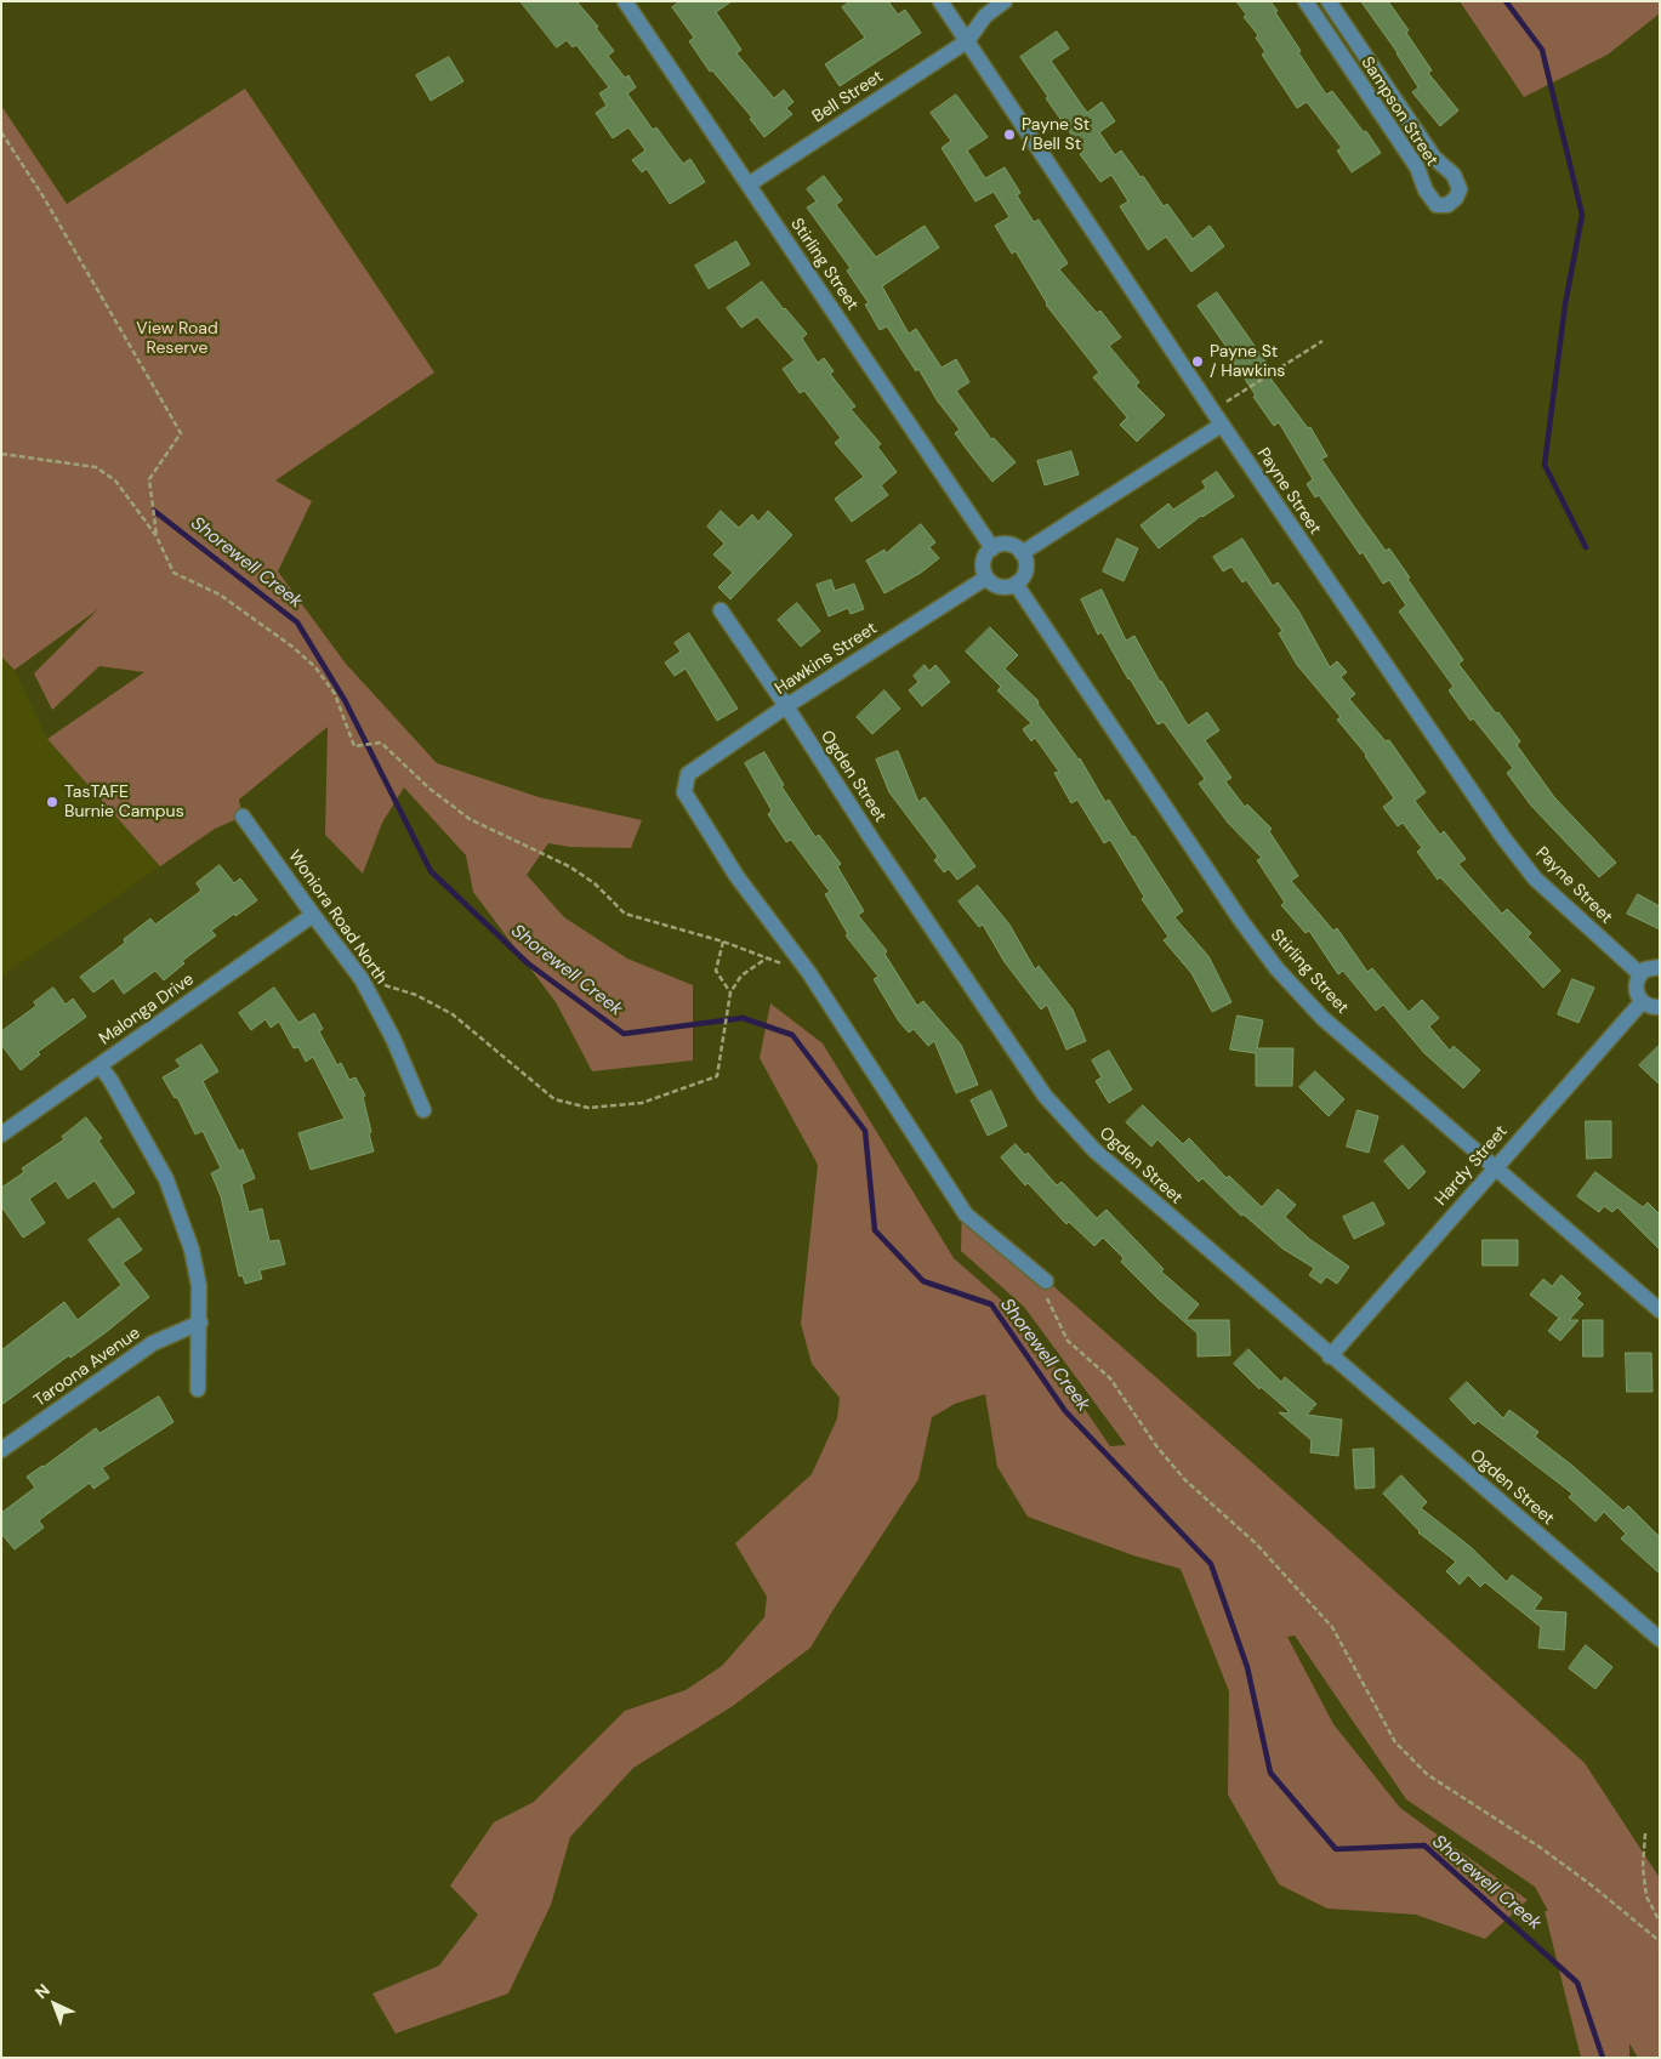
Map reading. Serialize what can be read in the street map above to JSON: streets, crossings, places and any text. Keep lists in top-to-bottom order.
{
  "streets": {
    "street": [
      "Bell Street",
      "Sampson Street",
      "Stirling Street",
      "Payne Street",
      "Hawkins Street",
      "Ogden Street",
      "Woniora Road North",
      "Malonga Drive",
      "Hardy Street",
      "Taroona Avenue"
    ]
  },
  "crossings": [
    ["Bell Street", "Stirling Street"],
    ["Bell Street", "Payne Street"],
    ["Stirling Street", "Hawkins Street"],
    ["Stirling Street", "Hardy Street"],
    ["Hawkins Street", "Ogden Street"],
    ["Ogden Street", "Hardy Street"],
    ["Woniora Road North", "Malonga Drive"]
  ],
  "water": ["Shorewell Creek"],
  "parks": ["View Road Reserve"],
  "places": ["Payne St / Bell St", "Payne St / Hawkins", "TasTAFE Burnie Campus"],
  "north": "top left"
}
